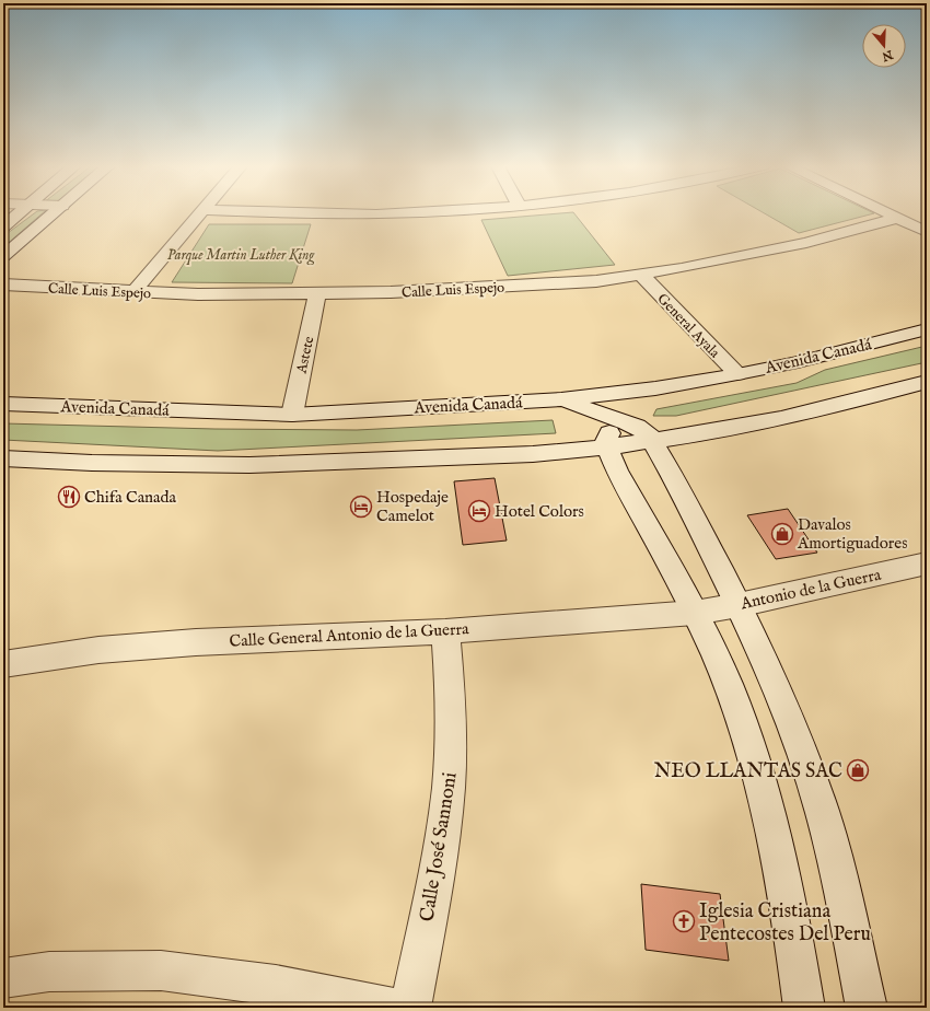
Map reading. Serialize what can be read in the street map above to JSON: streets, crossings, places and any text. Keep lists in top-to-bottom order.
{
  "streets": {
    "street": [
      "Calle Luis Espejo",
      "General Ayala",
      "Astete",
      "Avenida Canadá",
      "Antonio de la Guerra",
      "Calle General Antonio de la Guerra",
      "Calle José Sannoni"
    ]
  },
  "crossings": [
    ["Calle Luis Espejo", "General Ayala"],
    ["Calle Luis Espejo", "Astete"],
    ["General Ayala", "Avenida Canadá"],
    ["Astete", "Avenida Canadá"],
    ["Antonio de la Guerra", "Calle General Antonio de la Guerra"],
    ["Calle General Antonio de la Guerra", "Calle José Sannoni"]
  ],
  "parks": ["Parque Martin Luther King"],
  "places": {
    "restaurant": ["Chifa Canada"],
    "hotel": ["Hospedaje Camelot", "Hotel Colors"],
    "shop": ["Davalos Amortiguadores", "NEO LLANTAS SAC"],
    "church": ["Iglesia Cristiana Pentecostes Del Peru"]
  },
  "north": "bottom"
}
